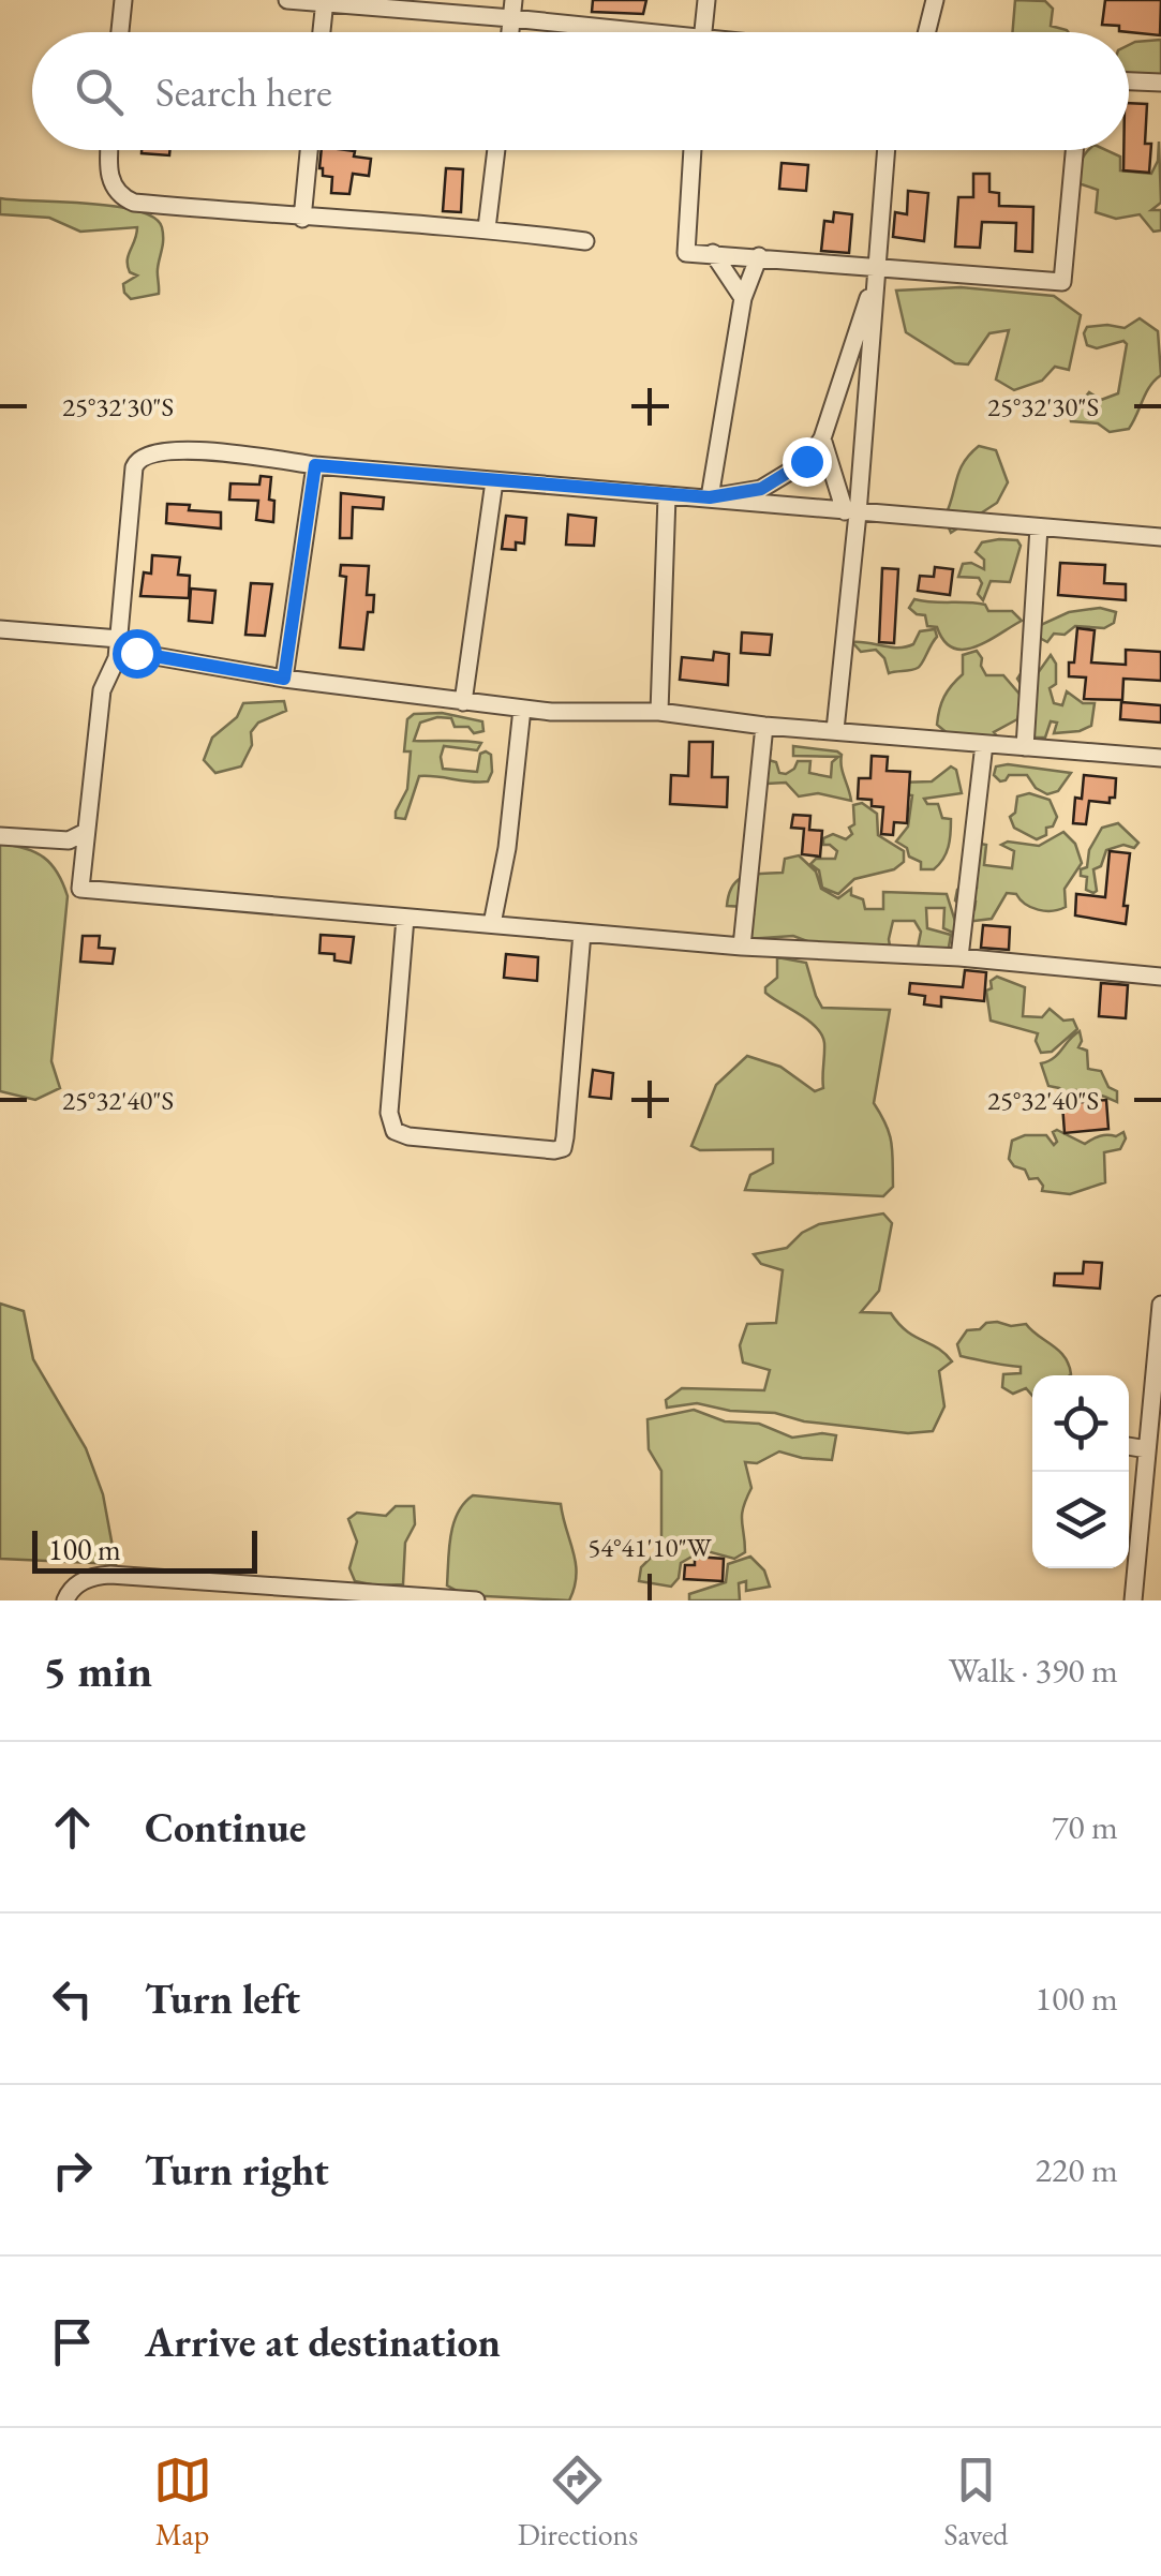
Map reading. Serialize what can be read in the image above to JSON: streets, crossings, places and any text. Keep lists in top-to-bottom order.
{
  "scale_bar": "100 m",
  "page": {
    "search": "Search here",
    "scale": "100 m",
    "heading": ["5 min", "Walk · 390 m"],
    "list": [
      ["Continue", "70 m"],
      ["Turn left", "100 m"],
      ["Turn right", "220 m"],
      "Arrive at destination"
    ],
    "nav": ["Map", "Directions", "Saved"]
  },
  "coordinates": ["25°32'30\"S", "25°32'40\"S", "54°41'10\"W"]
}
